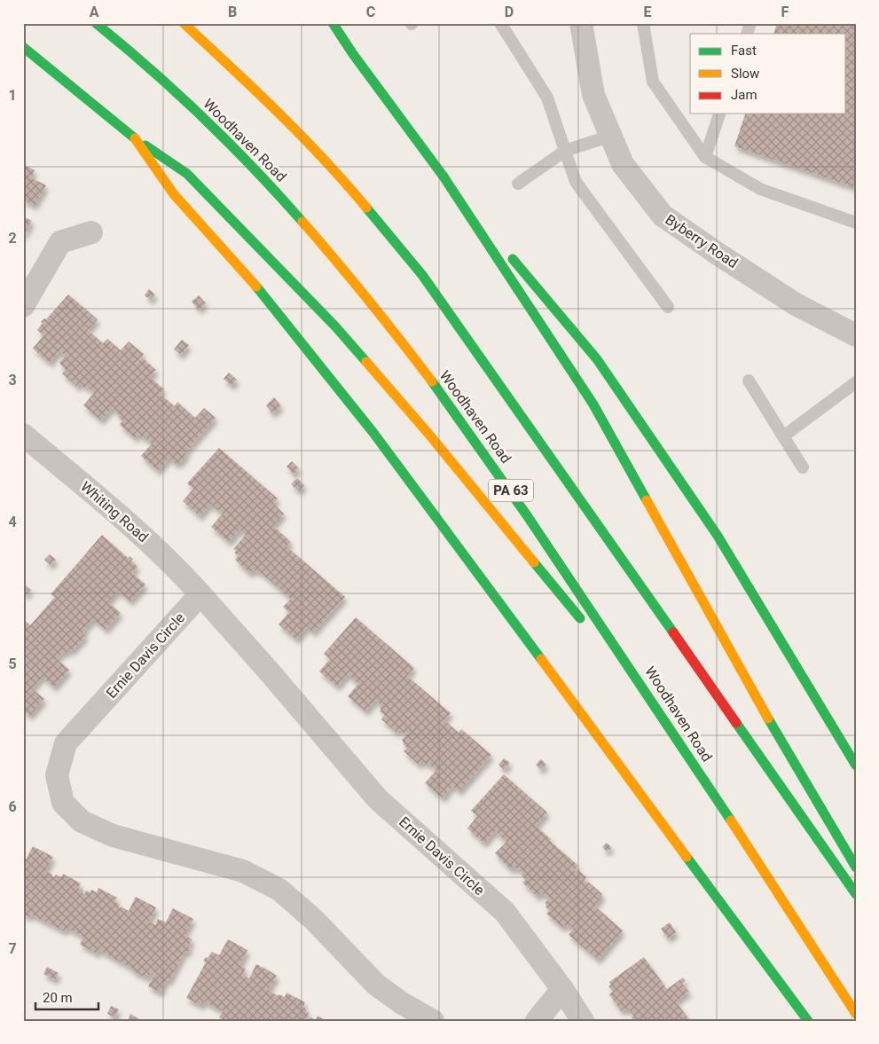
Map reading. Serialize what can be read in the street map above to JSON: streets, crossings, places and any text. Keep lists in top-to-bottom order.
{
  "streets": {
    "main road": ["Woodhaven Road", "PA 63"],
    "street": ["Byberry Road", "Whiting Road", "Ernie Davis Circle"]
  },
  "crossings": [
    ["Whiting Road", "Ernie Davis Circle"]
  ],
  "legend": ["Fast", "Slow", "Jam"],
  "scale_bar": "20 m",
  "grid": {
    "columns": [
      "A",
      "B",
      "C",
      "D",
      "E",
      "F"
    ],
    "rows": [
      "1",
      "2",
      "3",
      "4",
      "5",
      "6",
      "7"
    ]
  }
}
